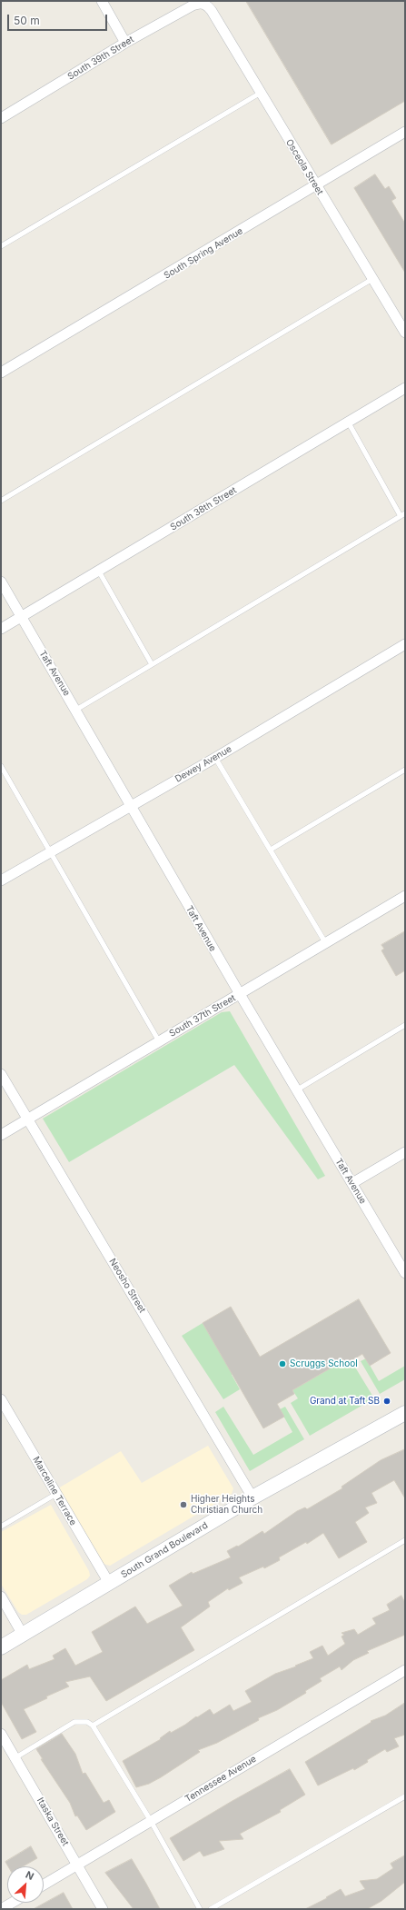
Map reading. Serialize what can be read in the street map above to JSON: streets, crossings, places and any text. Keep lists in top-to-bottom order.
{
  "streets": {
    "main road": ["South Grand Boulevard"],
    "street": [
      "South 39th Street",
      "Osceola Street",
      "South Spring Avenue",
      "South 38th Street",
      "Taft Avenue",
      "Dewey Avenue",
      "South 37th Street",
      "Neosho Street",
      "Marceline Terrace",
      "Tennessee Avenue",
      "Itaska Street"
    ]
  },
  "crossings": [
    ["South 39th Street", "Osceola Street"],
    ["Osceola Street", "South Spring Avenue"],
    ["South 38th Street", "Taft Avenue"],
    ["Taft Avenue", "Dewey Avenue"],
    ["Taft Avenue", "South 37th Street"],
    ["South 37th Street", "Neosho Street"],
    ["Neosho Street", "South Grand Boulevard"],
    ["Marceline Terrace", "South Grand Boulevard"],
    ["Tennessee Avenue", "Itaska Street"]
  ],
  "places": ["Scruggs School", "Grand at Taft SB", "Higher Heights Christian Church"],
  "scale_bar": "50 m",
  "north": "top right"
}
